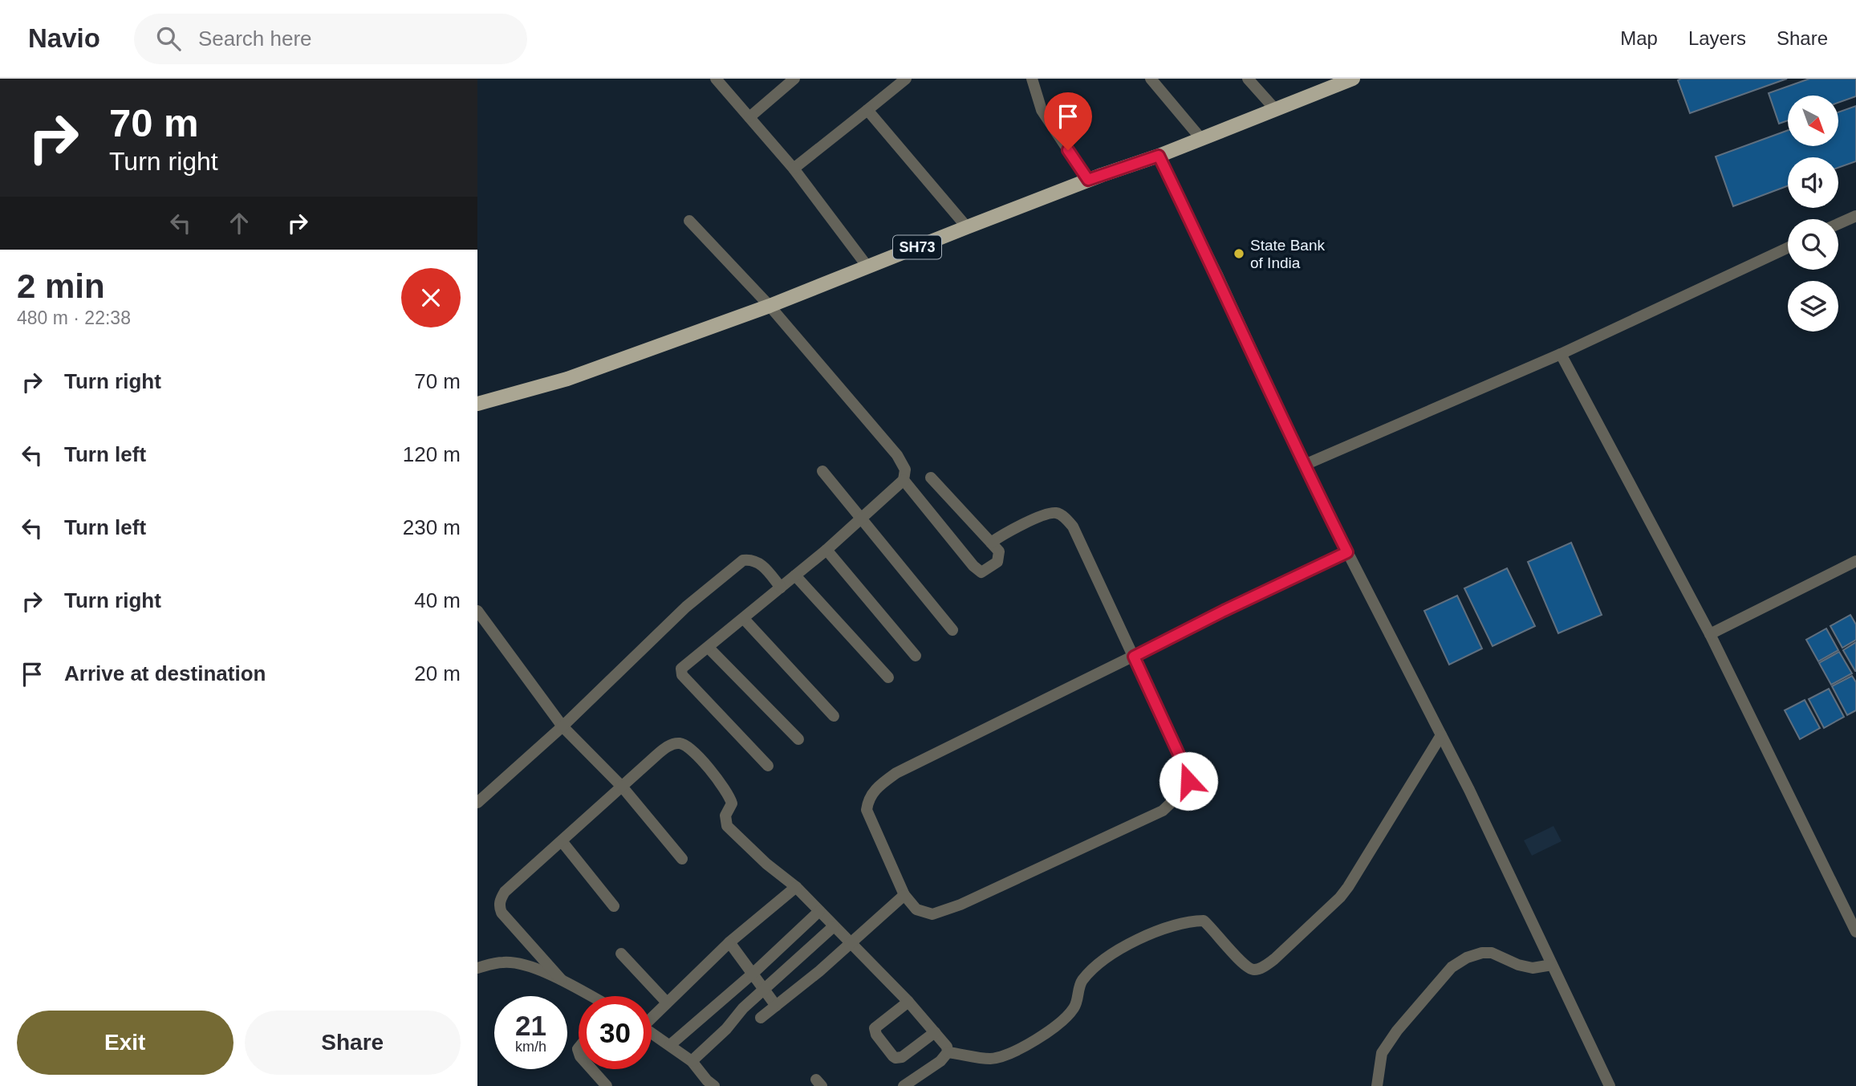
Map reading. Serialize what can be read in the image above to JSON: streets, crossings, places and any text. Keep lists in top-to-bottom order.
{
  "streets": {
    "main road": ["SH73"]
  },
  "places": ["State Bank of India"],
  "north": "bottom right",
  "page": {
    "header": "Navio",
    "search": "Search here",
    "nav": ["Map", "Layers", "Share"],
    "turn": ["70 m", "Turn right"],
    "heading": ["2 min", "480 m · 22:38"],
    "list": [
      {
        "name": "Turn right",
        "value": "70 m"
      },
      {
        "name": "Turn left",
        "value": "120 m"
      },
      {
        "name": "Turn left",
        "value": "230 m"
      },
      {
        "name": "Turn right",
        "value": "40 m"
      },
      {
        "name": "Arrive at destination",
        "value": "20 m"
      }
    ],
    "speed": "21 km/h",
    "limit": "30",
    "buttons": ["Exit", "Share"]
  }
}
